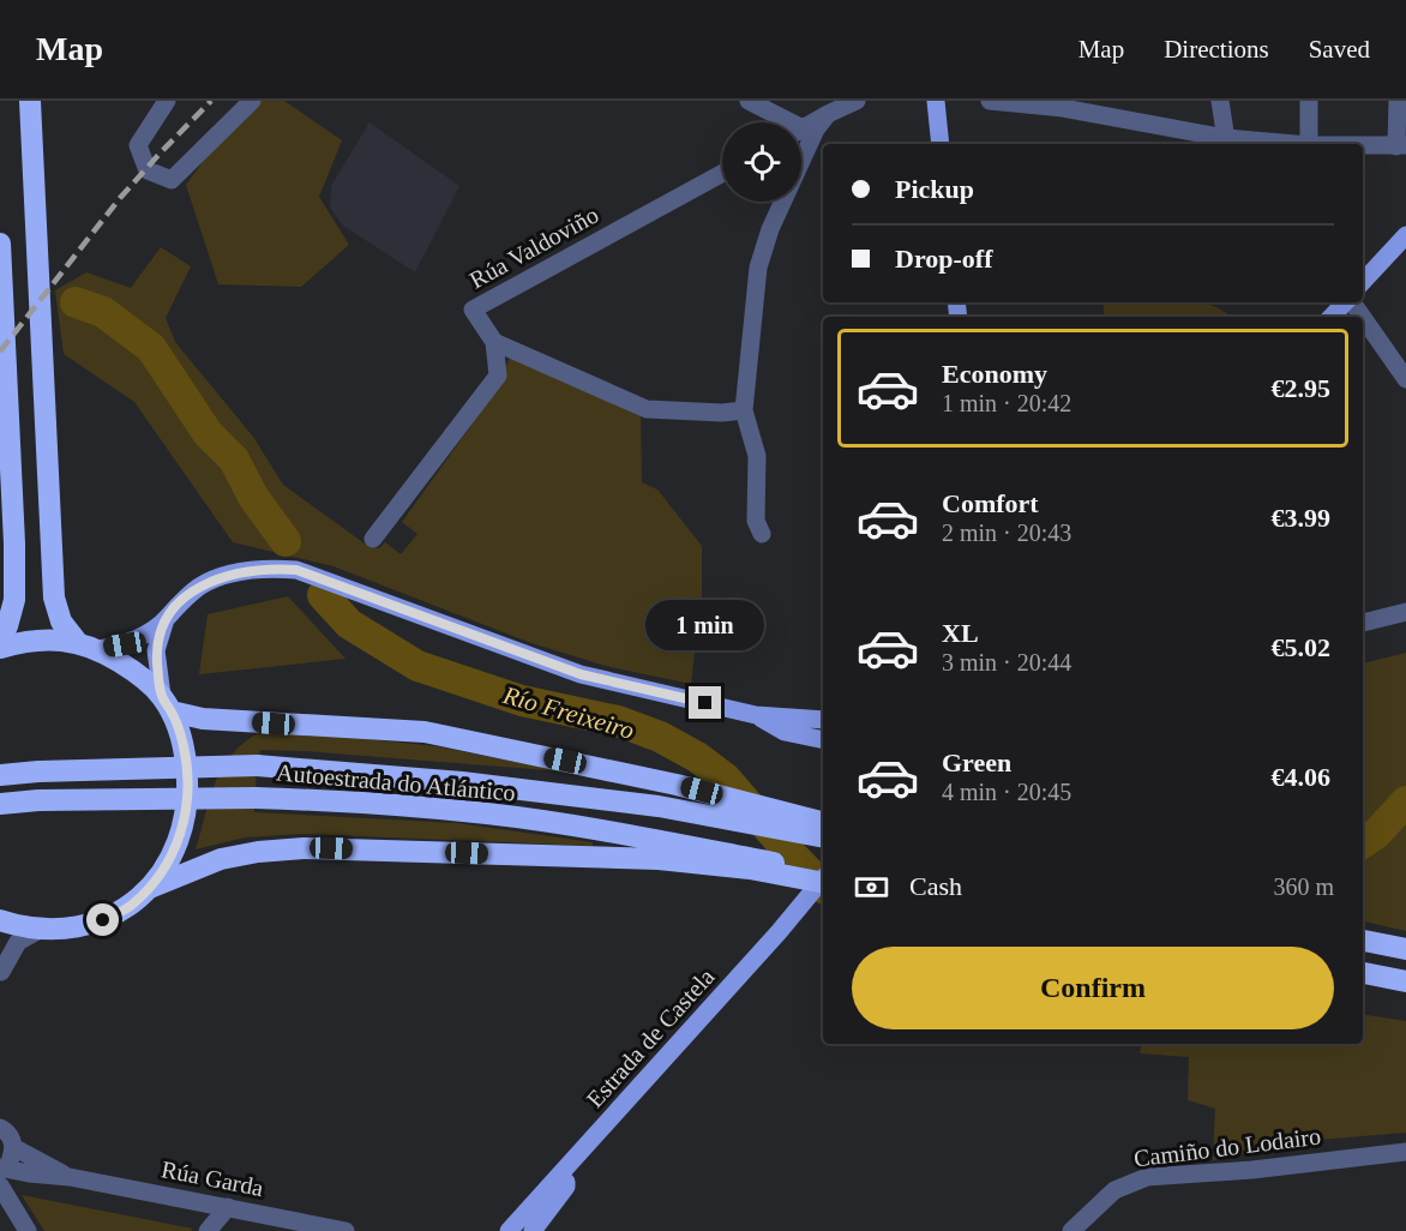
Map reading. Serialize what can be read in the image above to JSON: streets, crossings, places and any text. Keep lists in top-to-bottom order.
{
  "streets": {
    "highway": ["Autoestrada do Atlántico"],
    "main road": ["Estrada de Castela"],
    "street": ["Rúa Valdoviño", "Camiño do Lodairo", "Rúa Garda"]
  },
  "water": ["Río Freixeiro"],
  "page": {
    "header": "Map",
    "nav": ["Map", "Directions", "Saved"],
    "banner": ["Pickup", "Drop-off"],
    "list": [
      {
        "name": "Economy",
        "note": "1 min · 20:42",
        "value": "€2.95"
      },
      {
        "name": "Comfort",
        "note": "2 min · 20:43",
        "value": "€3.99"
      },
      {
        "name": "XL",
        "note": "3 min · 20:44",
        "value": "€5.02"
      },
      {
        "name": "Green",
        "note": "4 min · 20:45",
        "value": "€4.06"
      }
    ],
    "bubble": "1 min",
    "pay": ["Cash", "360 m"],
    "buttons": "Confirm"
  }
}
